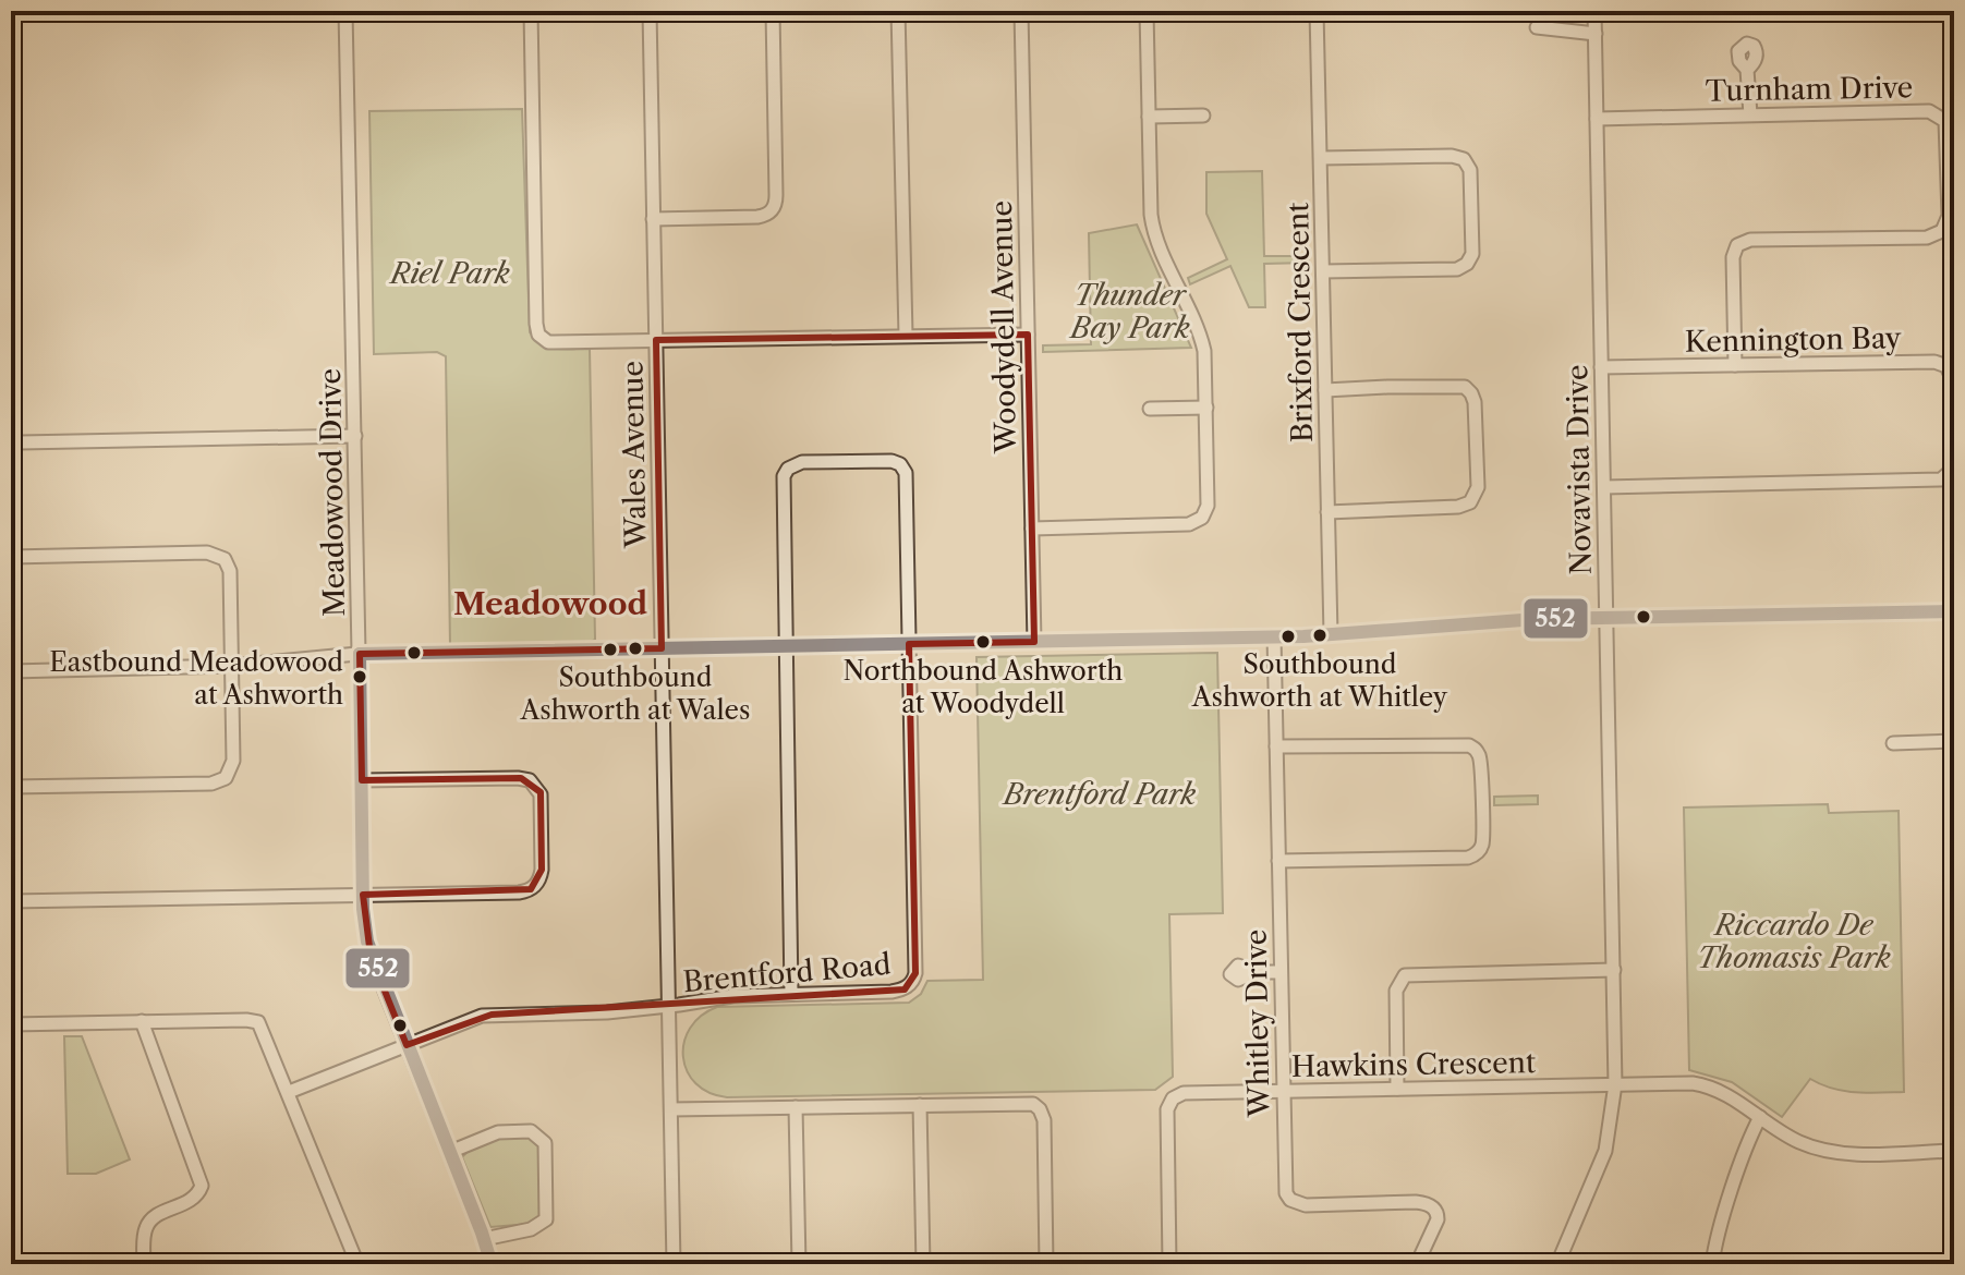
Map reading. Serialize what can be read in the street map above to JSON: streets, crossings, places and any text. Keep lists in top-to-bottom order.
{
  "streets": {
    "street": [
      "Turnham Drive",
      "Brixford Crescent",
      "Woodydell Avenue",
      "Kennington Bay",
      "Wales Avenue",
      "Novavista Drive",
      "Meadowood Drive",
      "Brentford Road",
      "Whitley Drive",
      "Hawkins Crescent"
    ]
  },
  "crossings": [
    ["Turnham Drive", "Kennington Bay"],
    ["Turnham Drive", "Novavista Drive"],
    ["Kennington Bay", "Novavista Drive"],
    ["Wales Avenue", "Brentford Road"],
    ["Novavista Drive", "Hawkins Crescent"],
    ["Meadowood Drive", "Brentford Road"],
    ["Whitley Drive", "Hawkins Crescent"]
  ],
  "districts": ["Meadowood"],
  "parks": [
    "Riel Park",
    "Thunder Bay Park",
    "Brentford Park",
    "Riccardo De Thomasis Park"
  ],
  "places": [
    "Southbound Ashworth at Whitley",
    "Northbound Ashworth at Woodydell",
    "Southbound Ashworth at Wales",
    "Eastbound Meadowood at Ashworth"
  ],
  "lines": ["transit line 552"]
}
